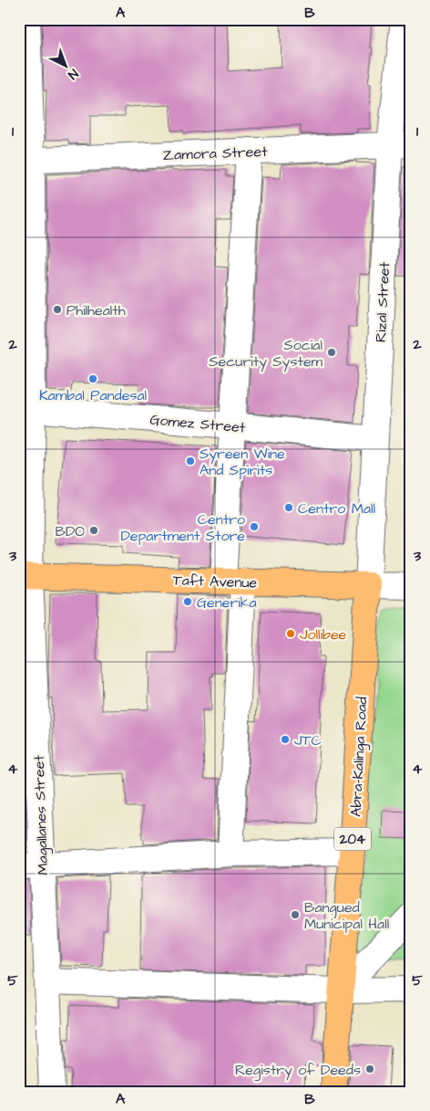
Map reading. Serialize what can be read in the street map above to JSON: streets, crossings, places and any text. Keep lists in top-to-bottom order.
{
  "streets": {
    "main road": ["Taft Avenue", "Abra-Kalinga Road", "204"],
    "street": [
      "Zamora Street",
      "Rizal Street",
      "Gomez Street",
      "Magallanes Street"
    ]
  },
  "crossings": [
    ["Zamora Street", "Rizal Street"],
    ["Zamora Street", "Magallanes Street"],
    ["Rizal Street", "Gomez Street"],
    ["Rizal Street", "Taft Avenue"],
    ["Rizal Street", "Abra-Kalinga Road"],
    ["Gomez Street", "Magallanes Street"],
    ["Taft Avenue", "Abra-Kalinga Road"],
    ["Taft Avenue", "Magallanes Street"]
  ],
  "places": [
    "Philhealth",
    "Social Security System",
    "Kambal Pandesal",
    "Syreen Wine And Spirits",
    "Centro Mall",
    "Centro Department Store",
    "BDO",
    "Generika",
    "Jollibee",
    "JTC",
    "Bangued Municipal Hall",
    "Registry of Deeds"
  ],
  "north": "bottom right",
  "grid": {
    "columns": ["A", "B"],
    "rows": [
      "1",
      "2",
      "3",
      "4",
      "5"
    ]
  }
}
